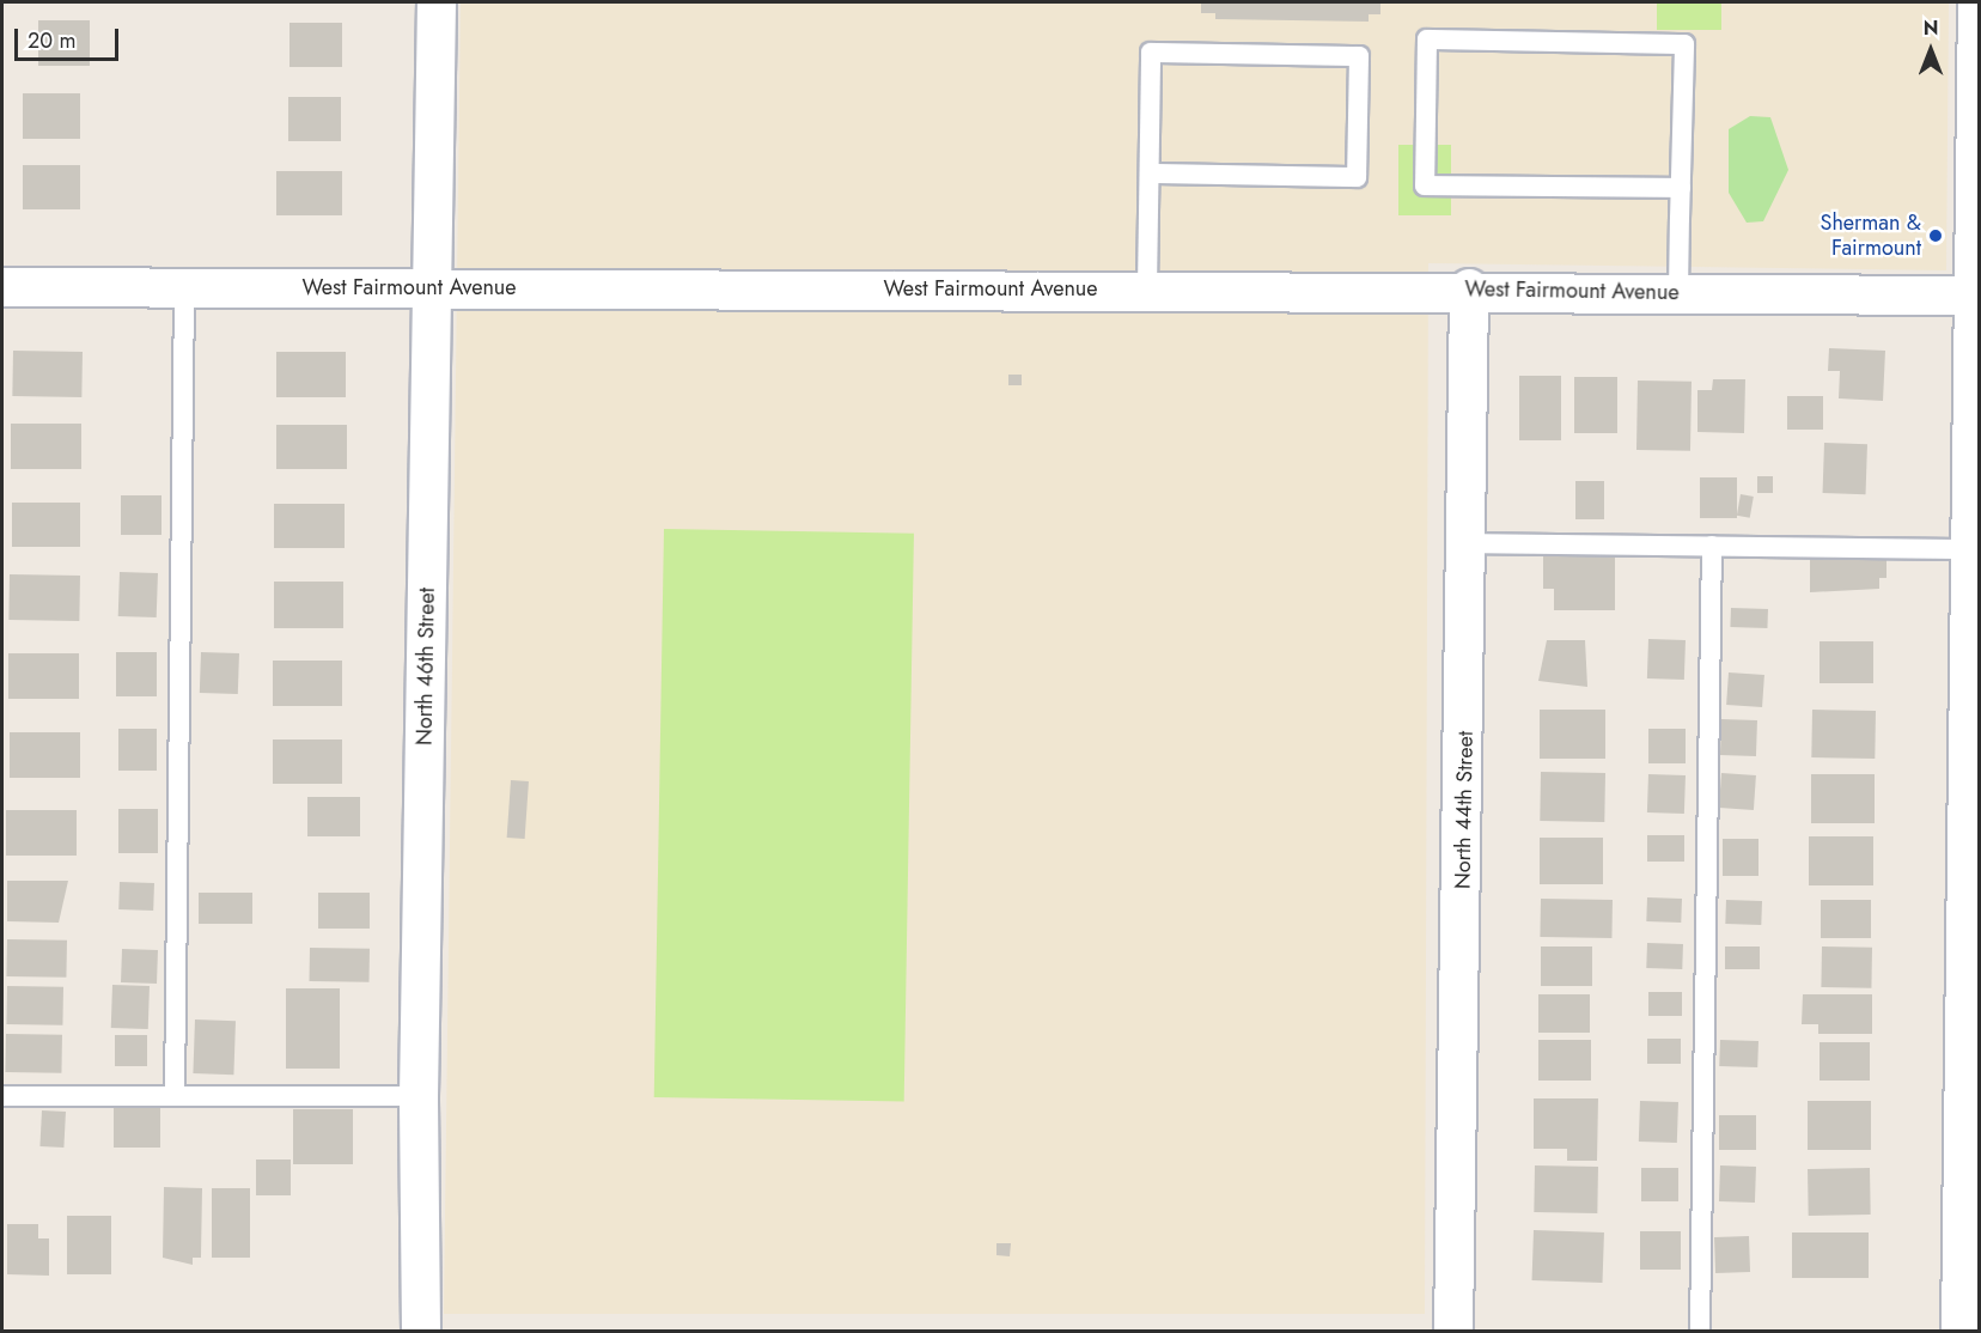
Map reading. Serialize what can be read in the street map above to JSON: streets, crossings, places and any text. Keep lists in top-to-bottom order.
{
  "streets": {
    "street": ["West Fairmount Avenue", "North 46th Street", "North 44th Street"]
  },
  "crossings": [
    ["West Fairmount Avenue", "North 46th Street"],
    ["West Fairmount Avenue", "North 44th Street"]
  ],
  "places": ["Sherman & Fairmount"],
  "scale_bar": "20 m",
  "north": "top"
}
